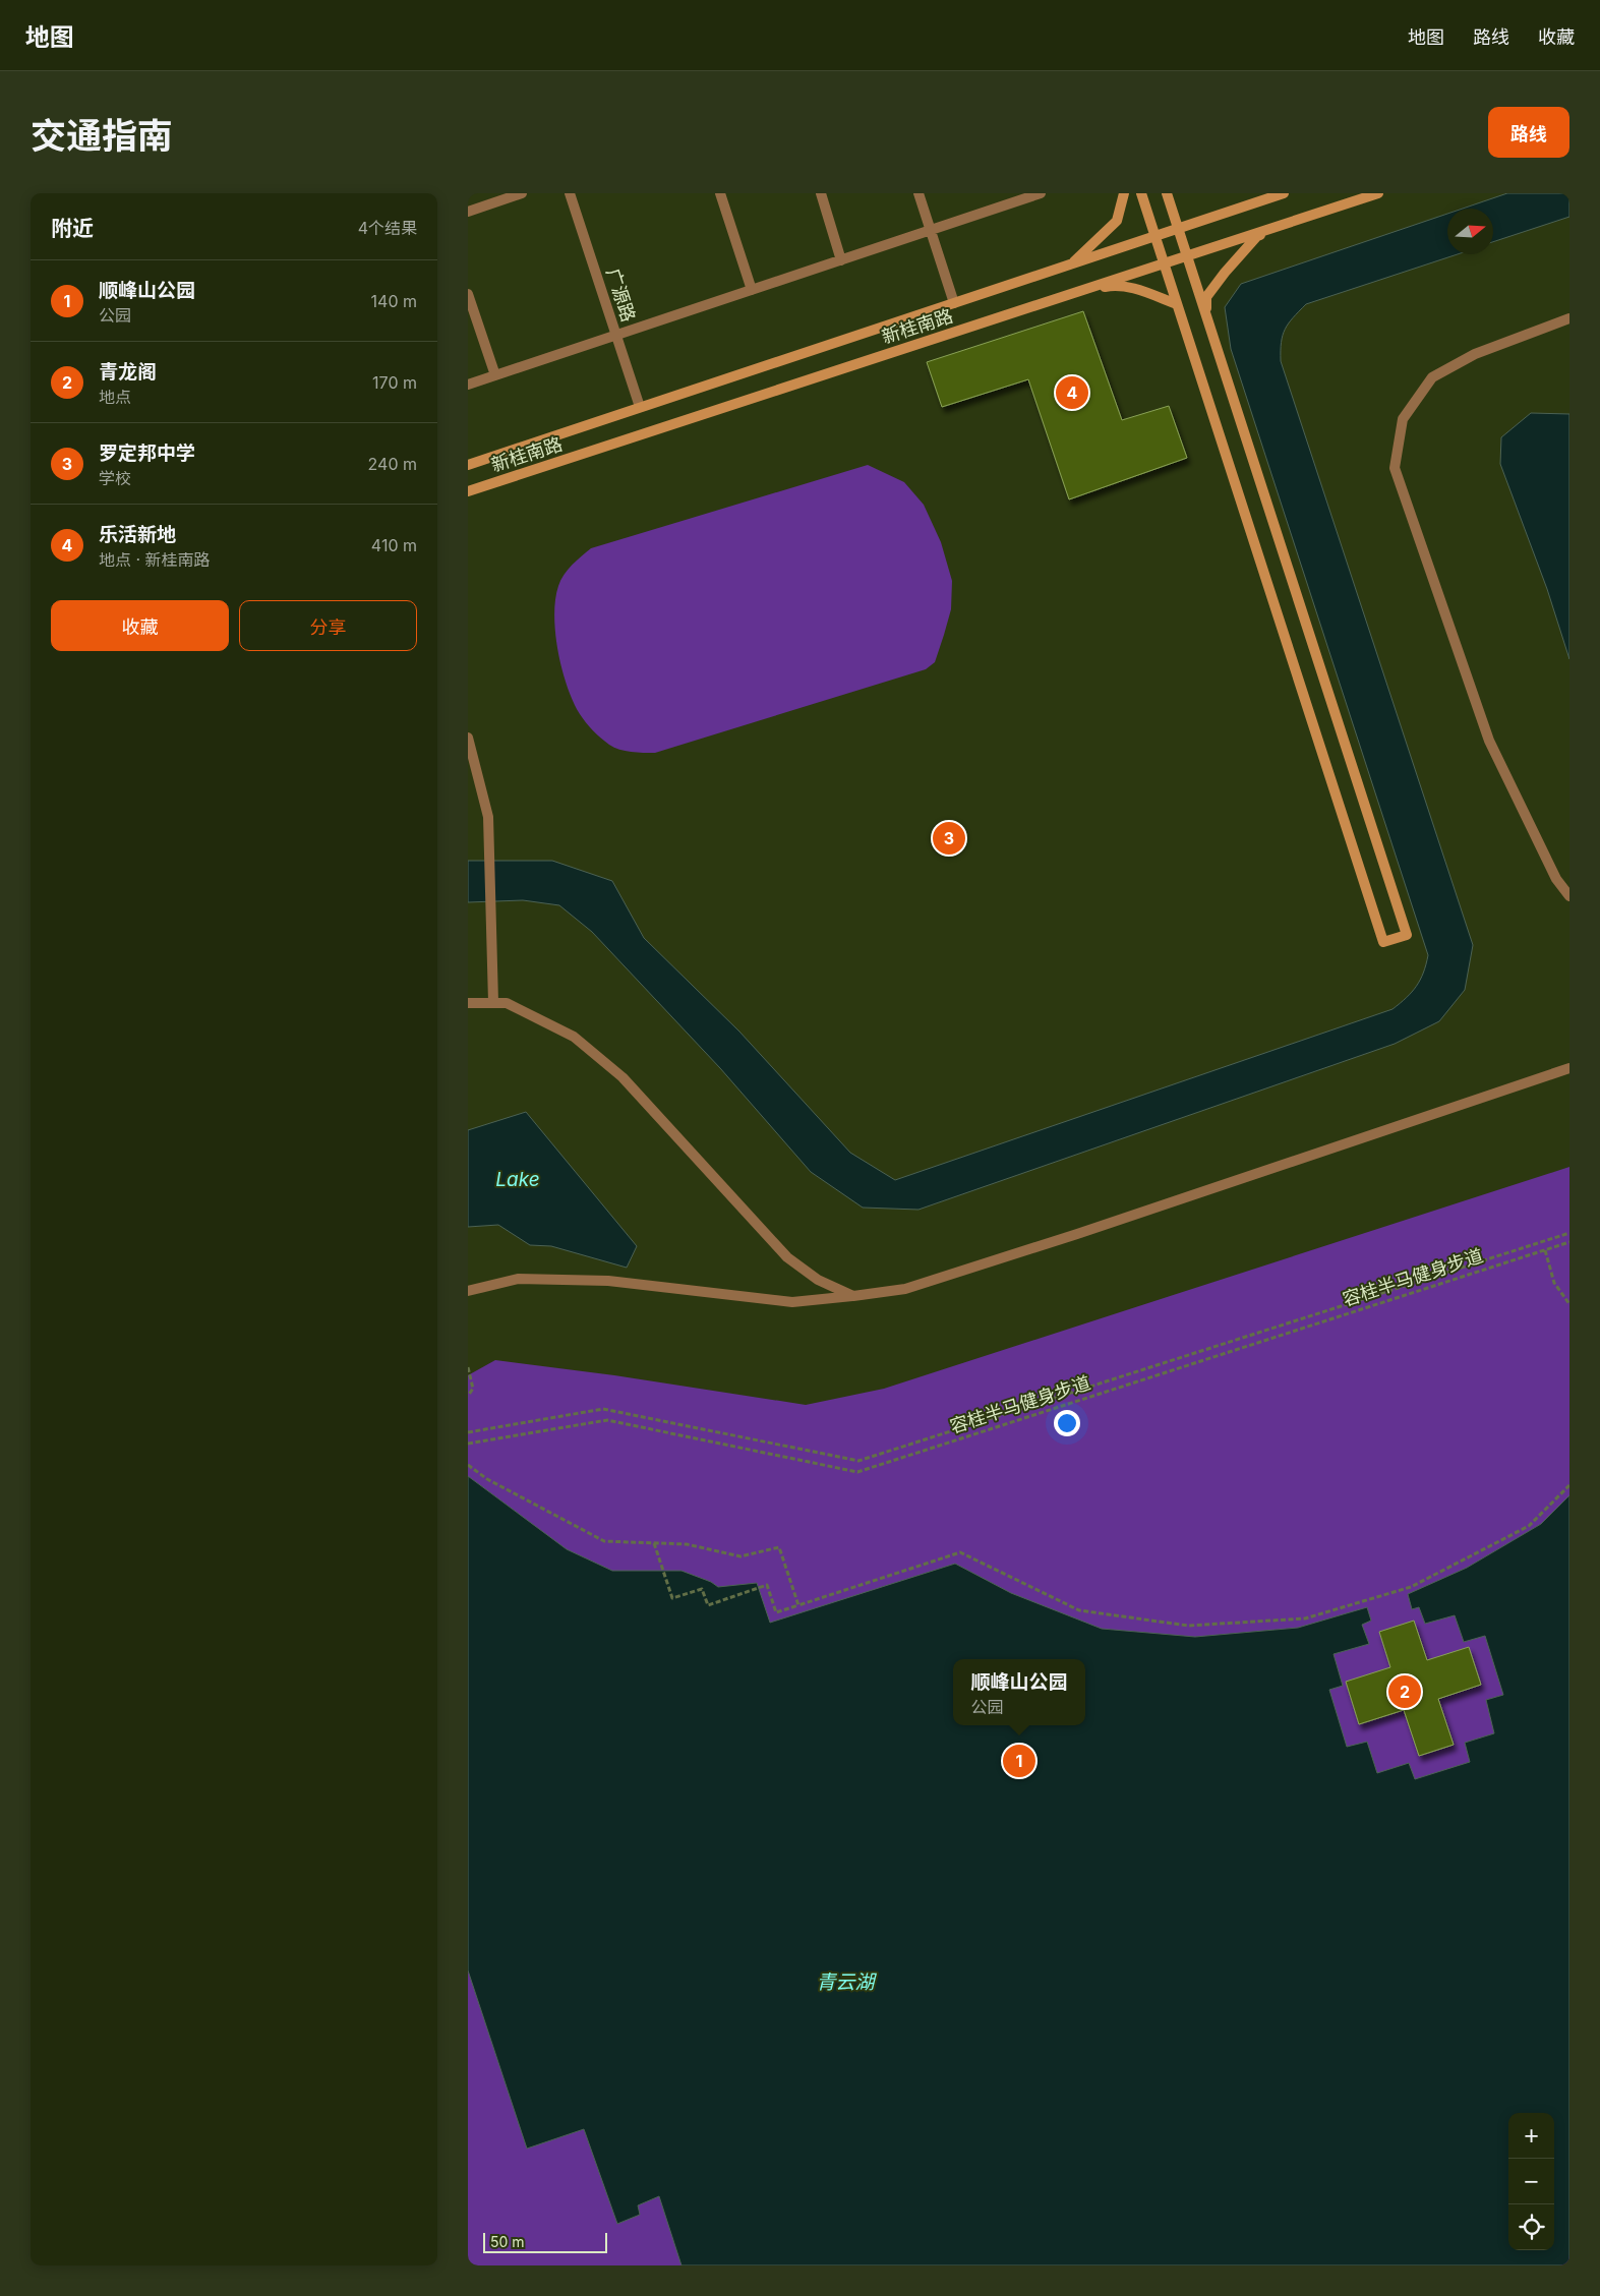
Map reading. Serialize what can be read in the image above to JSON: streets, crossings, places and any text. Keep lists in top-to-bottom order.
{
  "streets": {
    "main road": ["新桂南路"],
    "street": ["广源路"],
    "path": ["容桂半马健身步道"]
  },
  "crossings": [
    ["广源路", "新桂南路"]
  ],
  "water": ["Lake", "青云湖"],
  "scale_bar": "50 m",
  "north": "right",
  "page": {
    "header": "地图",
    "nav": ["地图", "路线", "收藏"],
    "title": "交通指南",
    "buttons": [
      "路线",
      ["收藏", "分享"]
    ],
    "heading": ["附近", "4个结果"],
    "list": [
      {
        "mark": "1",
        "name": "顺峰山公园",
        "note": "公园",
        "value": "140 m"
      },
      {
        "mark": "2",
        "name": "青龙阁",
        "note": "地点",
        "value": "170 m"
      },
      {
        "mark": "3",
        "name": "罗定邦中学",
        "note": "学校",
        "value": "240 m"
      },
      {
        "mark": "4",
        "name": "乐活新地",
        "note": "地点 · 新桂南路",
        "value": "410 m"
      }
    ],
    "pins": [
      "4",
      "3",
      "2",
      "1"
    ],
    "popup": ["顺峰山公园", "公园"],
    "map_buttons": ["+", "−"],
    "scale": "50 m"
  }
}
